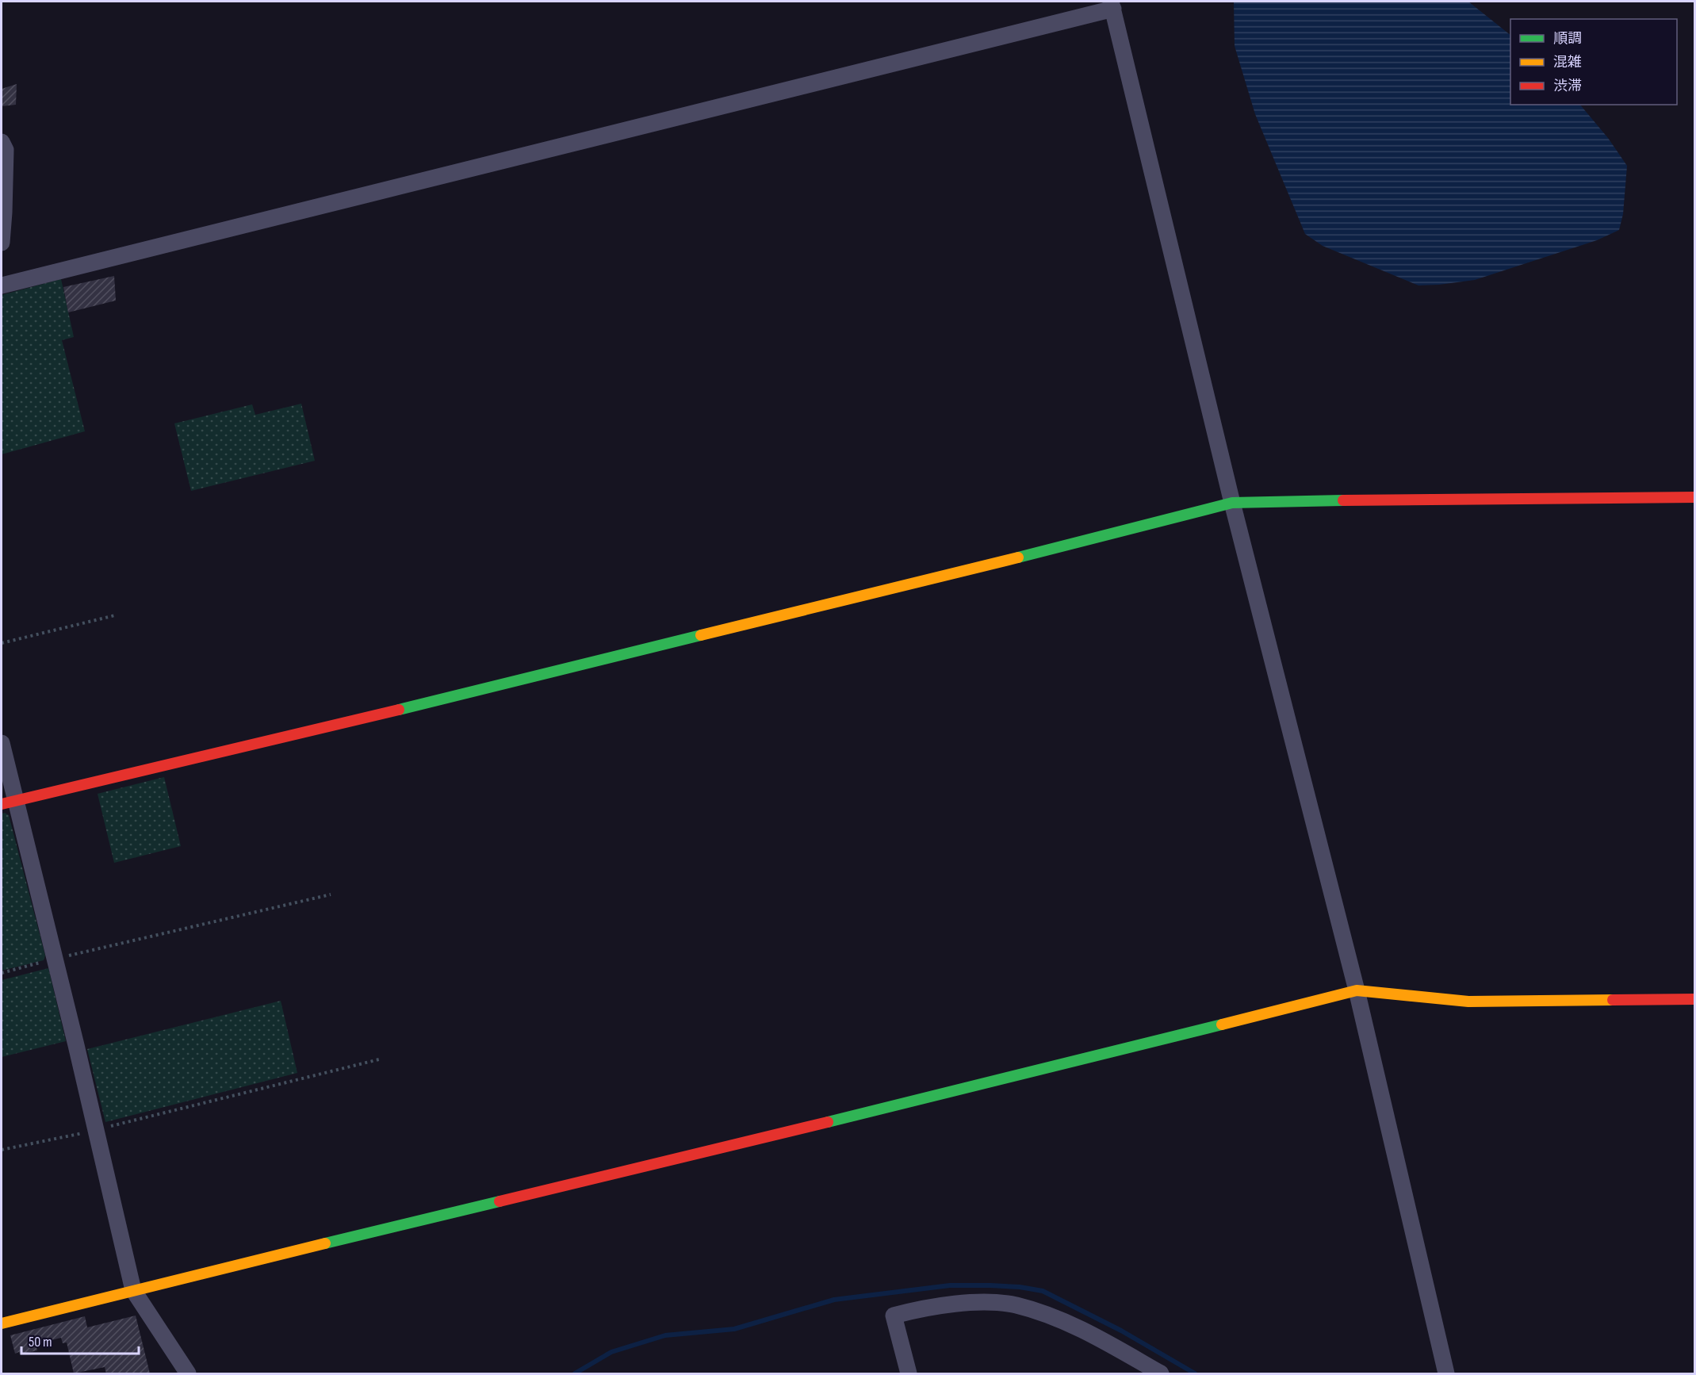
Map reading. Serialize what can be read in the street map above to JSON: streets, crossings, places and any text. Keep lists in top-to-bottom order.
{
  "legend": ["順調", "混雑", "渋滞"],
  "scale_bar": "50 m"
}
